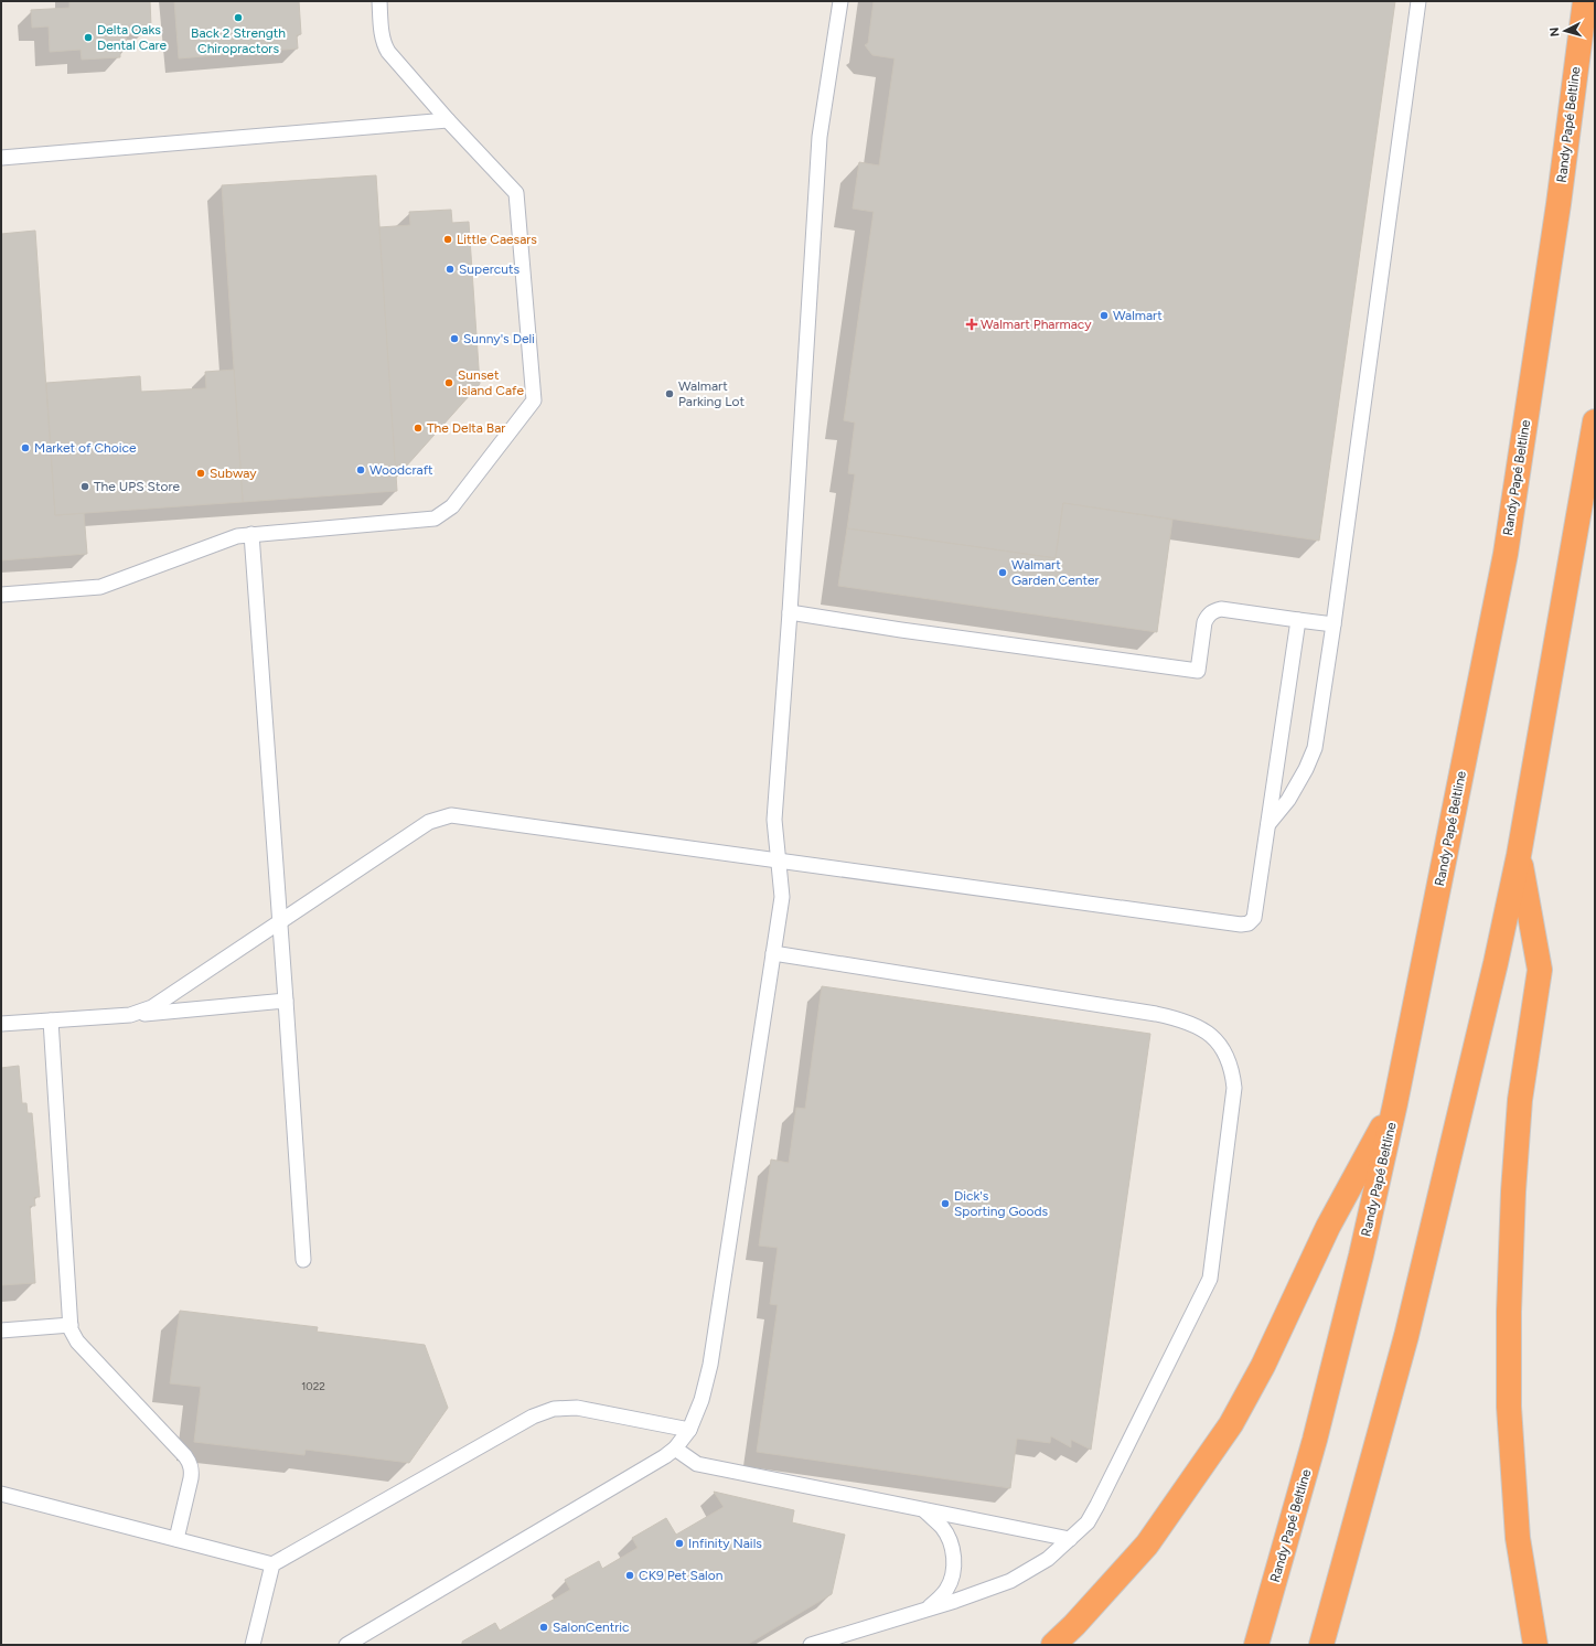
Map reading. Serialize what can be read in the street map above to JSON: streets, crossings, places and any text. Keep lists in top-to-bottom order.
{
  "streets": {
    "highway": ["Randy Papé Beltline"]
  },
  "places": {
    "other": [
      "Back 2 Strength Chiropractors",
      "Delta Oaks Dental Care",
      "Little Caesars",
      "Supercuts",
      "Walmart",
      "Sunny's Deli",
      "Sunset Island Cafe",
      "Walmart Parking Lot",
      "The Delta Bar",
      "Market of Choice",
      "Woodcraft",
      "Subway",
      "The UPS Store",
      "Walmart Garden Center",
      "Dick's Sporting Goods",
      "Infinity Nails",
      "CK9 Pet Salon",
      "SalonCentric"
    ],
    "health": ["Walmart Pharmacy"]
  },
  "house_numbers": ["1022"],
  "north": "left"
}
